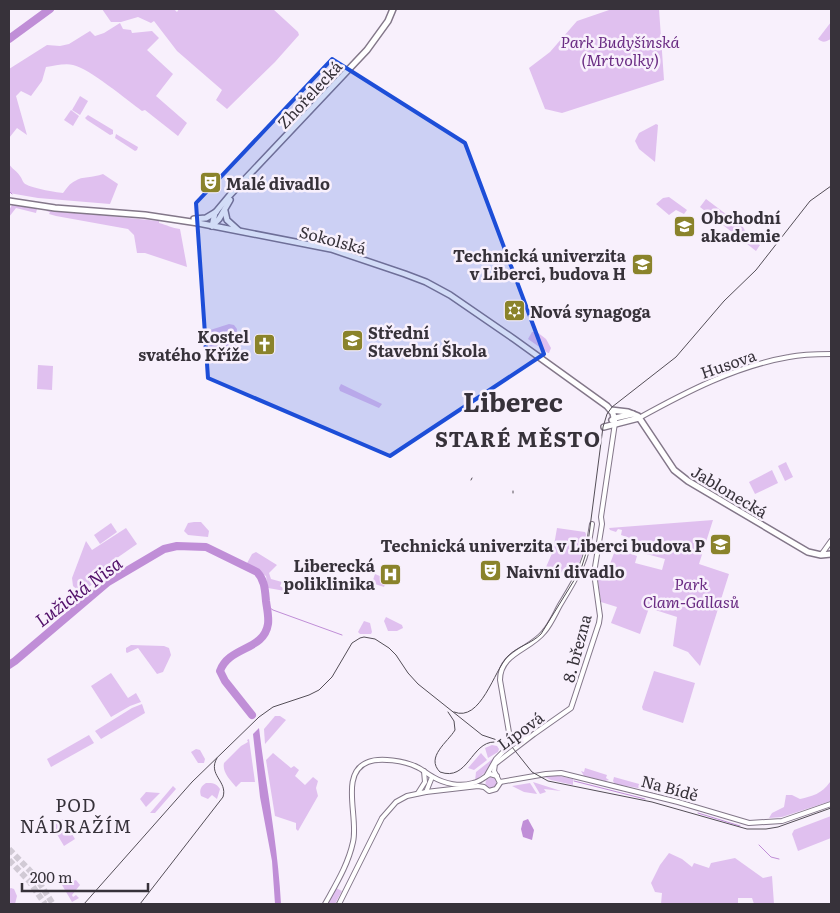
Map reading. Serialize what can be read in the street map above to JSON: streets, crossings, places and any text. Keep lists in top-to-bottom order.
{
  "streets": {
    "main road": ["Zhořelecká", "Sokolská", "Jablonecká"],
    "street": [
      "Husova",
      "8. března",
      "Lípová",
      "Na Bídě"
    ]
  },
  "crossings": [
    ["Zhořelecká", "Sokolská"],
    ["Husova", "Jablonecká"],
    ["8. března", "Lípová"],
    ["Lípová", "Na Bídě"]
  ],
  "districts": ["Liberec", "STARÉ MĚSTO", "POD NÁDRAŽÍM"],
  "water": ["Lužická Nisa"],
  "parks": ["Park Budyšínská (Mrtvolky)", "Park Clam-Gallasů"],
  "places": {
    "theatre": ["Malé divadlo", "Naivní divadlo"],
    "school or university": [
      "Obchodní akademie",
      "Technická univerzita v Liberci, budova H",
      "Střední Stavební Škola",
      "Technická univerzita v Liberci budova P"
    ],
    "synagogue": ["Nová synagoga"],
    "church": ["Kostel svatého Kříže"],
    "hospital": ["Liberecká poliklinika"]
  },
  "scale_bar": "200 m"
}
